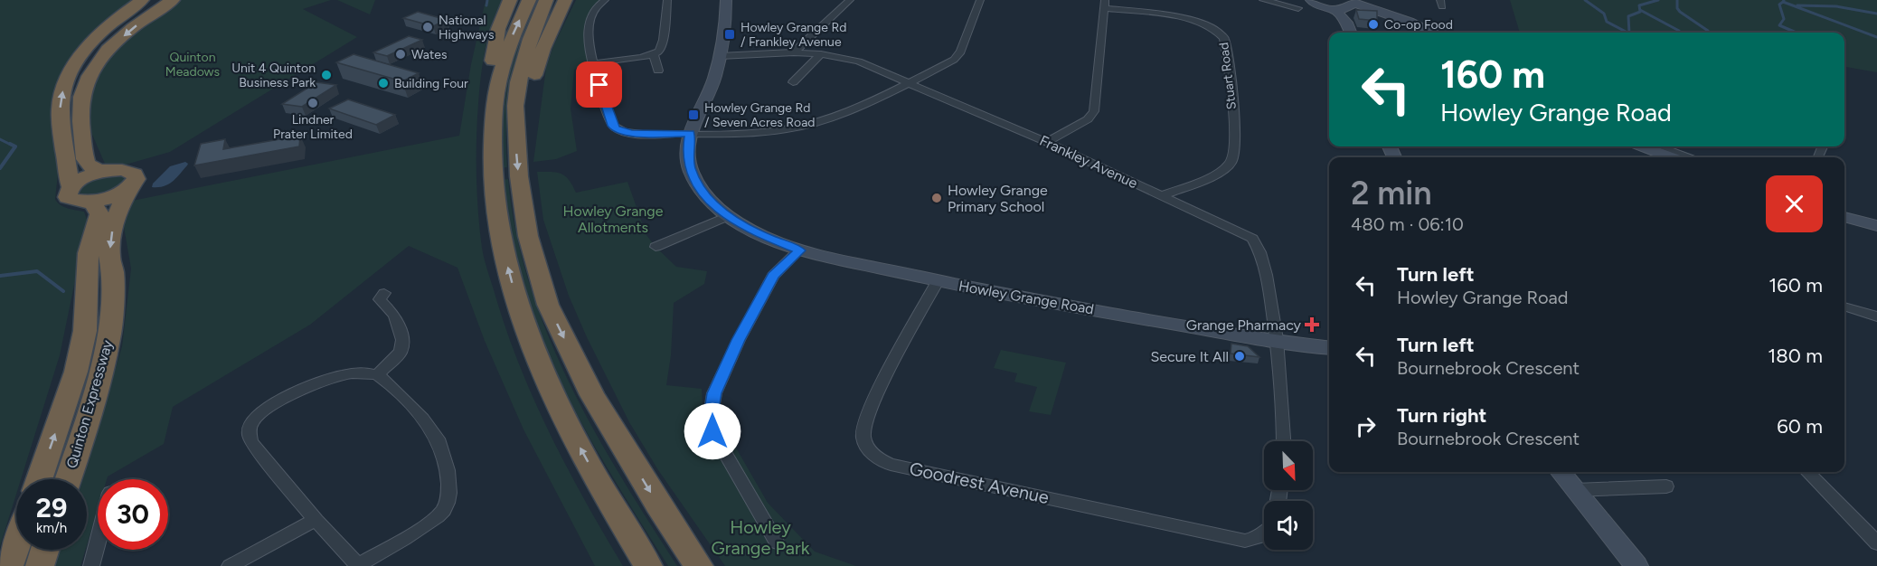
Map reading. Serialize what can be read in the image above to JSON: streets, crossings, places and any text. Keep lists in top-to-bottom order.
{
  "streets": {
    "highway": ["Quinton Expressway"],
    "street": [
      "Stuart Road",
      "Frankley Avenue",
      "Howley Grange Road",
      "Goodrest Avenue"
    ]
  },
  "crossings": [
    ["Stuart Road", "Frankley Avenue"],
    ["Frankley Avenue", "Howley Grange Road"],
    ["Howley Grange Road", "Goodrest Avenue"]
  ],
  "parks": ["Quinton Meadows", "Howley Grange Allotments", "Howley Grange Park"],
  "places": {
    "other": [
      "Co-op Food",
      "National Highways",
      "Wates",
      "Unit 4 Quinton Business Park",
      "Building Four",
      "Lindner Prater Limited",
      "Howley Grange Primary School",
      "Secure It All"
    ],
    "transit": ["Howley Grange Rd / Frankley Avenue", "Howley Grange Rd / Seven Acres Road"],
    "health": ["Grange Pharmacy"]
  },
  "north": "bottom right",
  "page": {
    "turn": ["160 m", "Howley Grange Road"],
    "heading": ["2 min", "480 m · 06:10"],
    "list": [
      {
        "name": "Turn left",
        "note": "Howley Grange Road",
        "value": "160 m"
      },
      {
        "name": "Turn left",
        "note": "Bournebrook Crescent",
        "value": "180 m"
      },
      {
        "name": "Turn right",
        "note": "Bournebrook Crescent",
        "value": "60 m"
      }
    ],
    "speed": "29 km/h",
    "limit": "30"
  }
}
